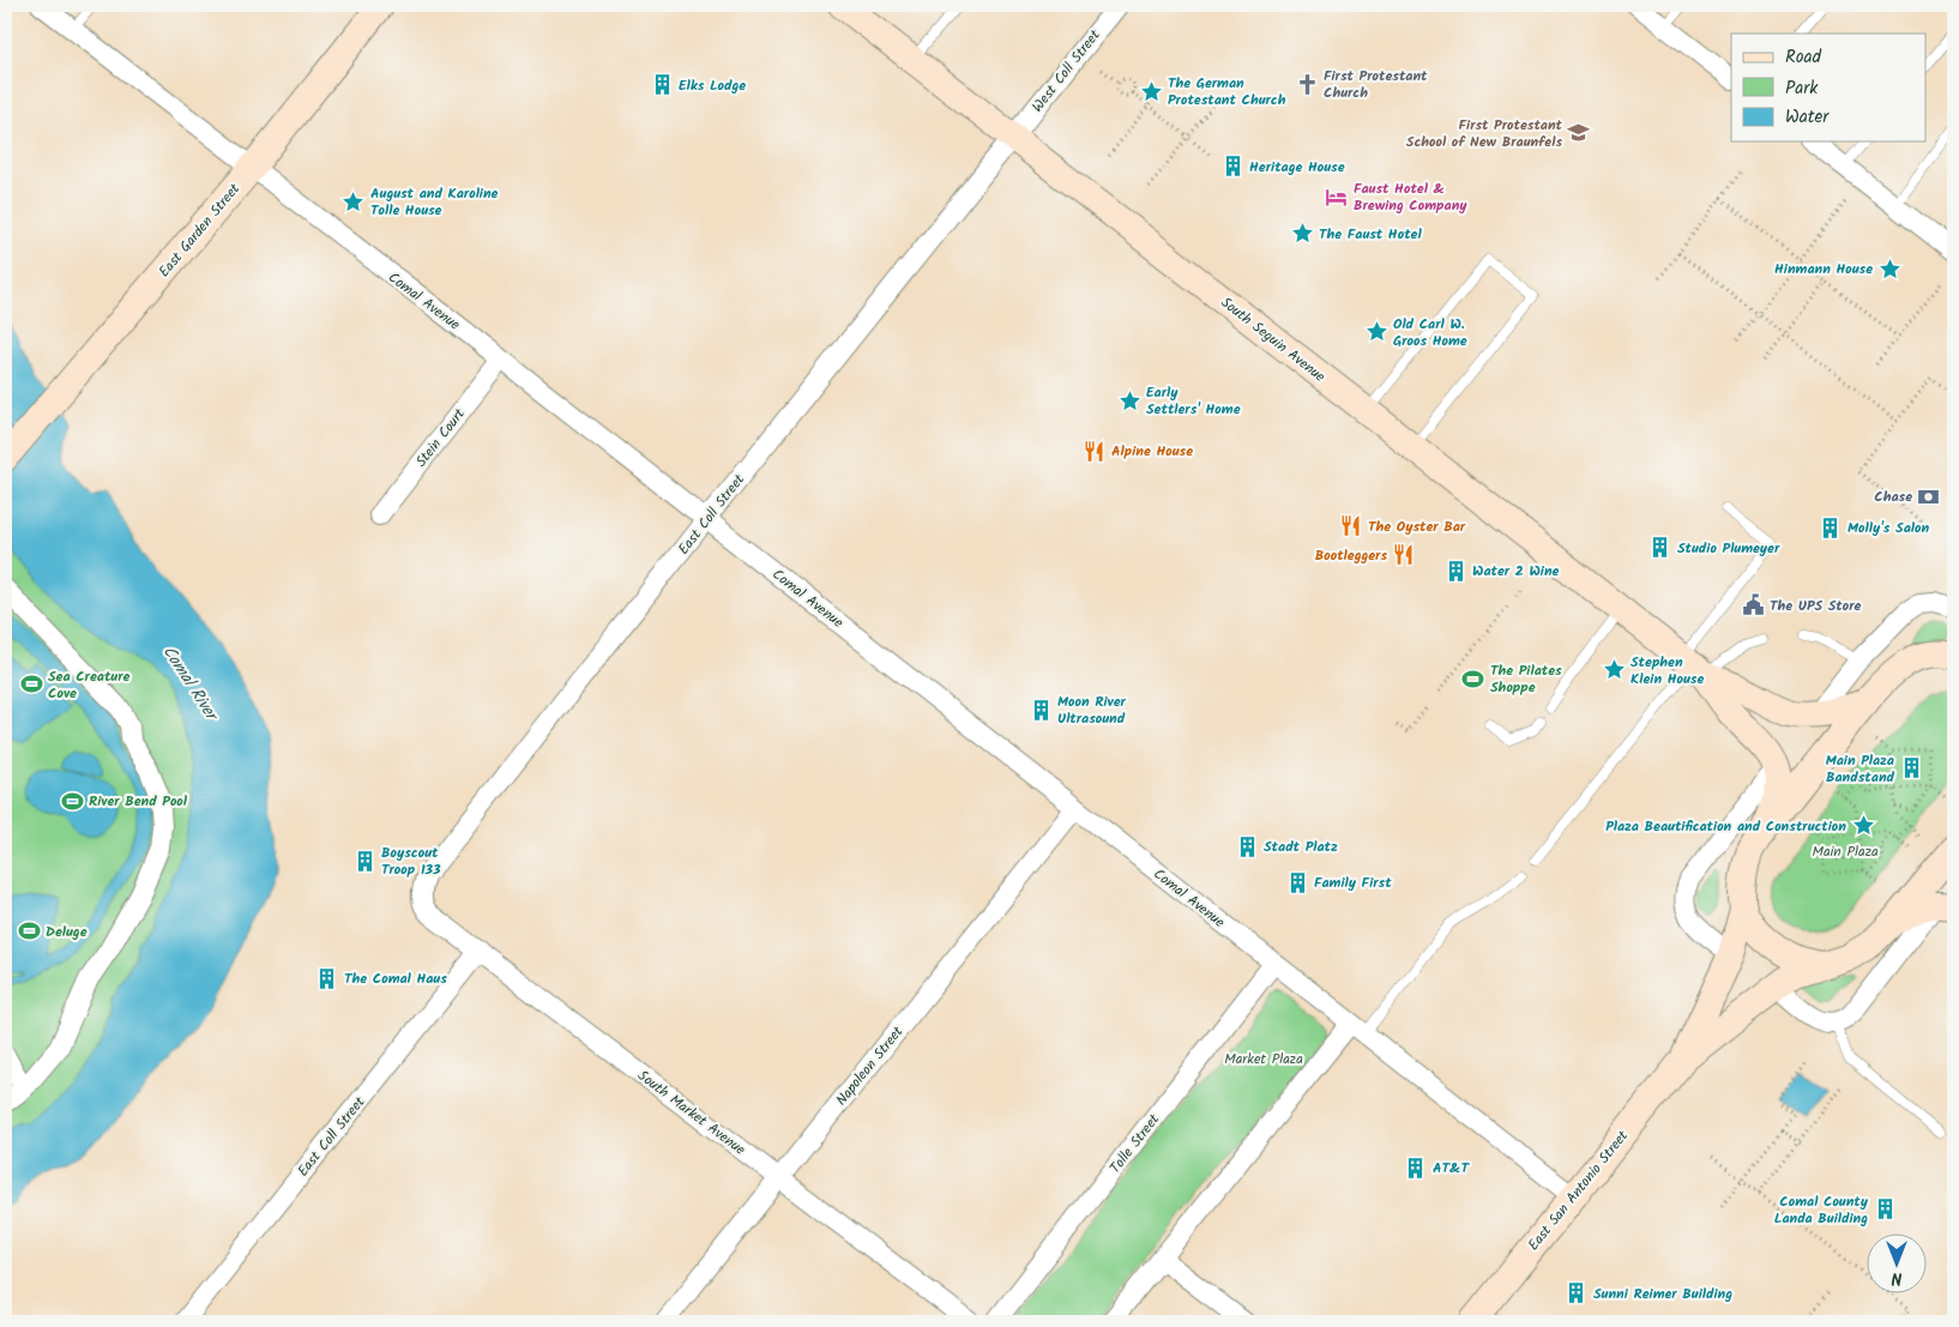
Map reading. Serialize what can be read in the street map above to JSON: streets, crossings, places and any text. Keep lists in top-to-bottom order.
{
  "streets": {
    "main road": ["East Garden Street", "South Seguin Avenue", "East San Antonio Street"],
    "street": [
      "West Coll Street",
      "Comal Avenue",
      "Stein Court",
      "East Coll Street",
      "Napoleon Street",
      "South Market Avenue",
      "Tolle Street"
    ]
  },
  "crossings": [
    ["West Coll Street", "South Seguin Avenue"],
    ["West Coll Street", "East Coll Street"],
    ["East Garden Street", "Comal Avenue"],
    ["Comal Avenue", "Stein Court"],
    ["Comal Avenue", "East Coll Street"],
    ["Comal Avenue", "Napoleon Street"],
    ["Comal Avenue", "Tolle Street"],
    ["Comal Avenue", "East San Antonio Street"],
    ["South Seguin Avenue", "East Coll Street"],
    ["East Coll Street", "South Market Avenue"],
    ["Napoleon Street", "South Market Avenue"]
  ],
  "water": ["Comal River"],
  "parks": ["Main Plaza", "Market Plaza"],
  "places": {
    "church": ["First Protestant Church"],
    "building": [
      "Elks Lodge",
      "Heritage House",
      "Molly's Salon",
      "Studio Plumeyer",
      "Water 2 Wine",
      "Moon River Ultrasound",
      "Main Plaza Bandstand",
      "Stadt Platz",
      "Boyscout Troop 133",
      "Family First",
      "The Comal Haus",
      "AT&T",
      "Comal County Landa Building",
      "Sunni Reimer Building"
    ],
    "place": [
      "The German Protestant Church",
      "August and Karoline Tolle House",
      "The Faust Hotel",
      "Hinmann House",
      "Old Carl W. Groos Home",
      "Early Settlers' Home",
      "Stephen Klein House",
      "Plaza Beautification and Construction"
    ],
    "school or university": ["First Protestant School of New Braunfels"],
    "hotel": ["Faust Hotel & Brewing Company"],
    "restaurant": ["Alpine House", "The Oyster Bar", "Bootleggers"],
    "bank": ["Chase"],
    "public building": ["The UPS Store"],
    "sports": [
      "The Pilates Shoppe",
      "Sea Creature Cove",
      "River Bend Pool",
      "Deluge"
    ]
  },
  "legend": ["Road", "Park", "Water"],
  "north": "bottom"
}
